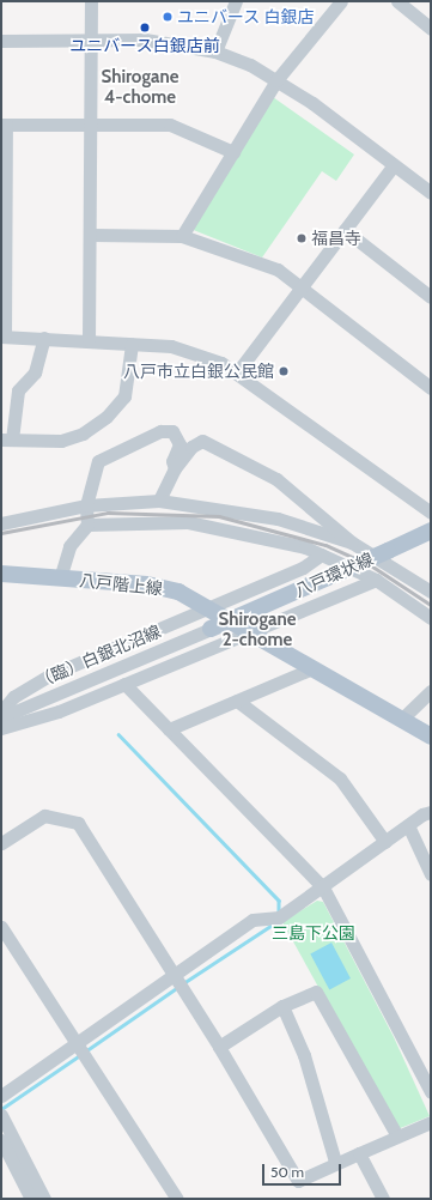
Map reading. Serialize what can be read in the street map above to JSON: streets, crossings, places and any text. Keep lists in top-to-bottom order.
{
  "streets": {
    "main road": ["八戸環状線", "八戸階上線"],
    "street": ["（臨）白銀北沼線"]
  },
  "crossings": [
    ["八戸環状線", "（臨）白銀北沼線"]
  ],
  "districts": ["Shirogane 4-chome", "Shirogane 2-chome"],
  "parks": ["三島下公園"],
  "places": [
    "ユニバース 白銀店",
    "ユニバース白銀店前",
    "福昌寺",
    "八戸市立白銀公民館"
  ],
  "scale_bar": "50 m"
}
